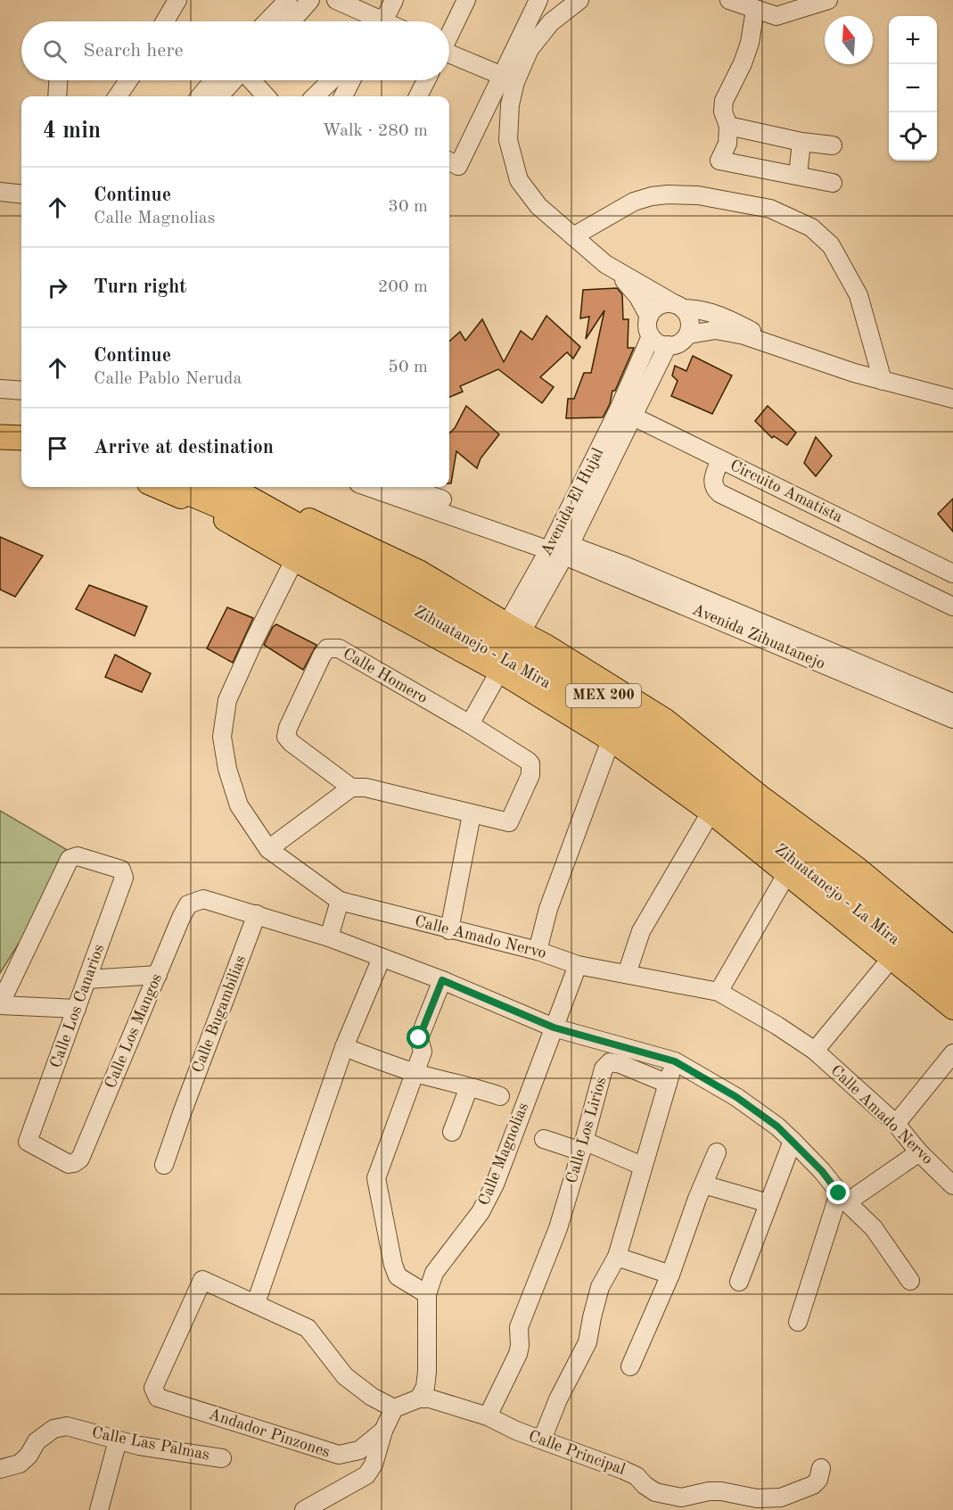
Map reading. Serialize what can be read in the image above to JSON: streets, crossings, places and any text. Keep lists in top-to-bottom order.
{
  "streets": {
    "highway": ["Zihuatanejo - La Mira", "MEX 200"],
    "street": [
      "Circuito Amatista",
      "Avenida El Hujal",
      "Avenida Zihuatanejo",
      "Calle Homero",
      "Calle Amado Nervo",
      "Calle Los Canarios",
      "Calle Bugambilias",
      "Calle Los Mangos",
      "Calle Los Lirios",
      "Calle Magnolias",
      "Andador Pinzones",
      "Calle Las Palmas",
      "Calle Principal"
    ]
  },
  "crossings": [
    ["Circuito Amatista", "Avenida El Hujal"],
    ["Avenida El Hujal", "Avenida Zihuatanejo"],
    ["Avenida El Hujal", "Zihuatanejo - La Mira"],
    ["Avenida El Hujal", "Calle Homero"],
    ["Calle Amado Nervo", "Calle Magnolias"],
    ["Calle Los Canarios", "Calle Los Mangos"],
    ["Calle Bugambilias", "Calle Los Mangos"],
    ["Calle Los Lirios", "Calle Principal"],
    ["Calle Magnolias", "Calle Principal"]
  ],
  "north": "top",
  "page": {
    "map_buttons": ["+", "−"],
    "search": "Search here",
    "heading": ["4 min", "Walk · 280 m"],
    "list": [
      ["Continue", "Calle Magnolias", "30 m"],
      ["Turn right", "200 m"],
      ["Continue", "Calle Pablo Neruda", "50 m"],
      "Arrive at destination"
    ]
  }
}
